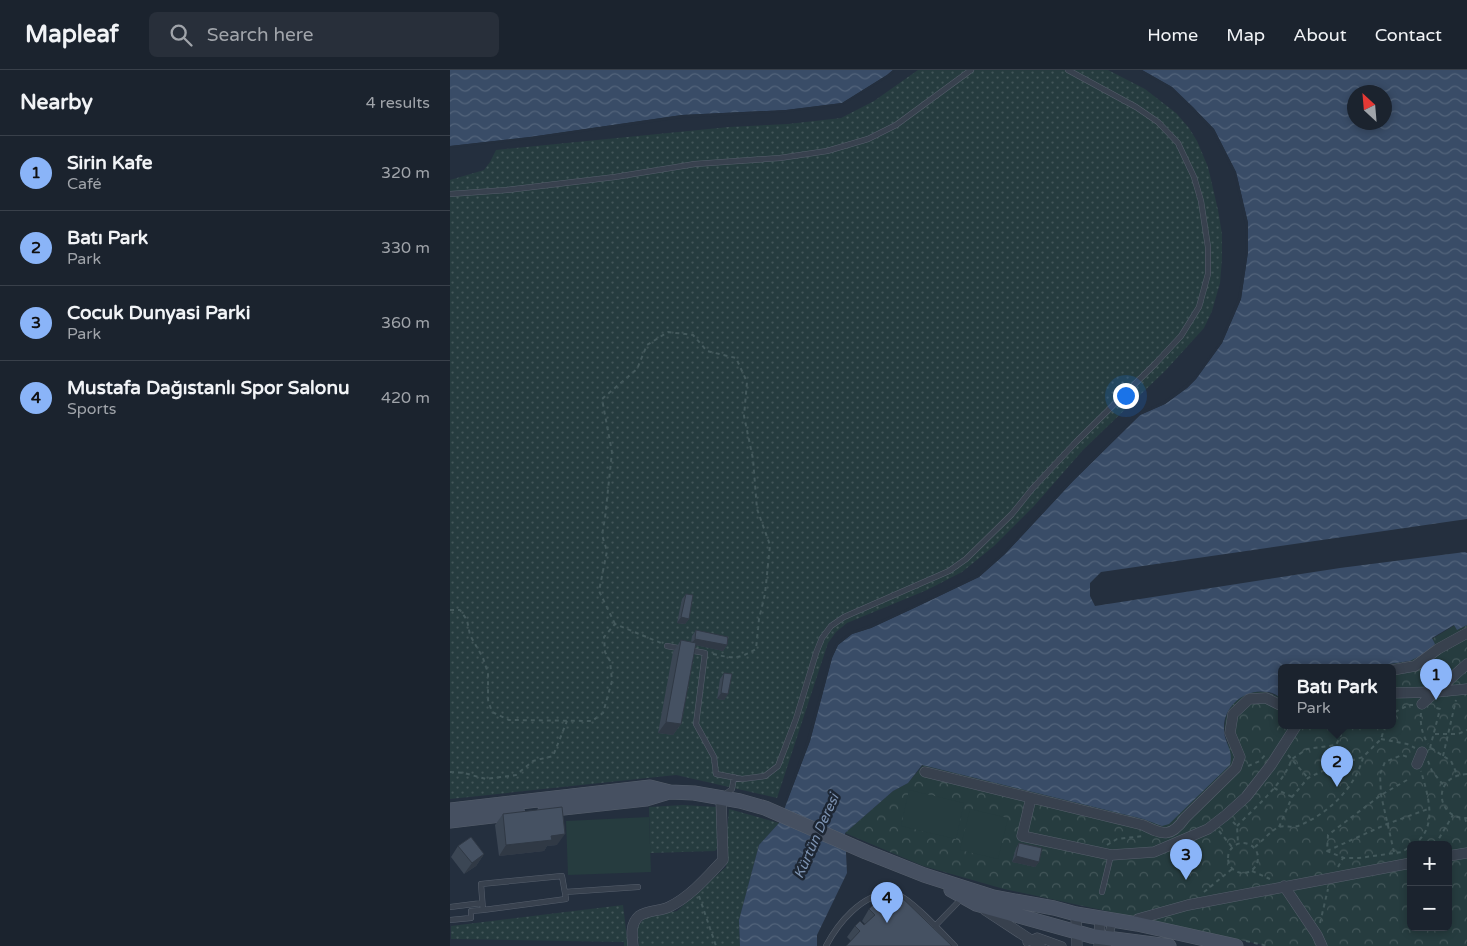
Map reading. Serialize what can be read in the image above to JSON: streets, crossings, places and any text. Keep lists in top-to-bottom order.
{
  "water": ["Kürtün Deresi"],
  "north": "top left",
  "page": {
    "header": "Mapleaf",
    "search": "Search here",
    "nav": [
      "Home",
      "Map",
      "About",
      "Contact"
    ],
    "heading": ["Nearby", "4 results"],
    "list": [
      {
        "mark": "1",
        "name": "Sirin Kafe",
        "note": "Café",
        "value": "320 m"
      },
      {
        "mark": "2",
        "name": "Batı Park",
        "note": "Park",
        "value": "330 m"
      },
      {
        "mark": "3",
        "name": "Cocuk Dunyasi Parki",
        "note": "Park",
        "value": "360 m"
      },
      {
        "mark": "4",
        "name": "Mustafa Dağıstanlı Spor Salonu",
        "note": "Sports",
        "value": "420 m"
      }
    ],
    "pins": [
      "1",
      "2",
      "3",
      "4"
    ],
    "popup": ["Batı Park", "Park"],
    "map_buttons": ["+", "−"]
  }
}
